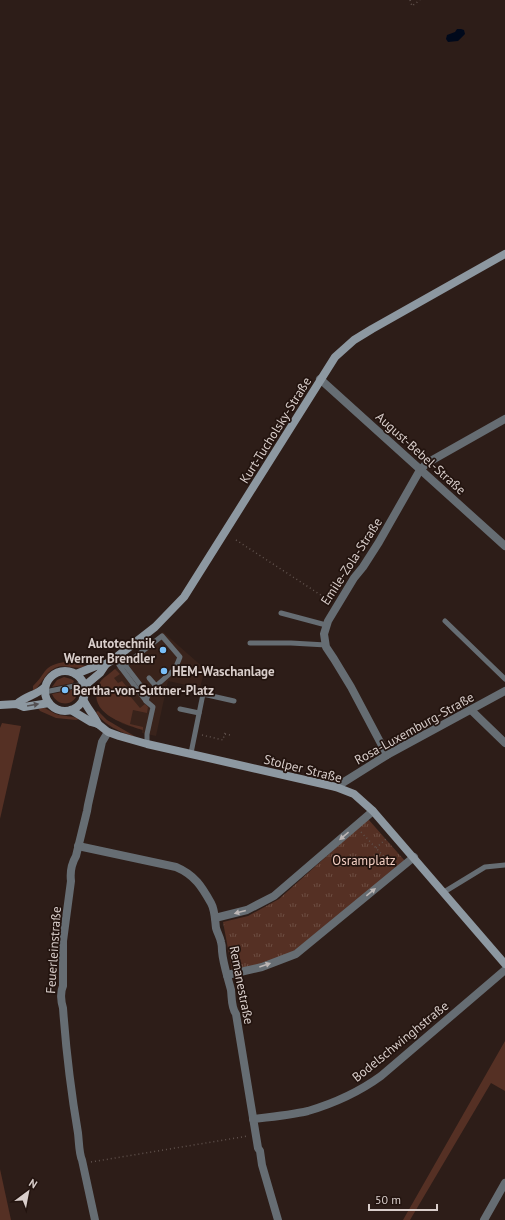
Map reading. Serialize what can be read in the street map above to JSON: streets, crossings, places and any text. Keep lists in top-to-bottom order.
{
  "streets": {
    "main road": ["Kurt-Tucholsky-Straße", "Stolper Straße"],
    "street": [
      "August-Bebel-Straße",
      "Emile-Zola-Straße",
      "Rosa-Luxemburg-Straße",
      "Feuerleinstraße",
      "Remanestraße",
      "Bodelschwinghstraße"
    ]
  },
  "crossings": [
    ["Kurt-Tucholsky-Straße", "August-Bebel-Straße"],
    ["August-Bebel-Straße", "Emile-Zola-Straße"],
    ["Rosa-Luxemburg-Straße", "Stolper Straße"],
    ["Stolper Straße", "Feuerleinstraße"],
    ["Feuerleinstraße", "Remanestraße"],
    ["Remanestraße", "Bodelschwinghstraße"]
  ],
  "parks": ["Osramplatz"],
  "places": ["Autotechnik Werner Brendler", "HEM-Waschanlage", "Bertha-von-Suttner-Platz"],
  "scale_bar": "50 m",
  "north": "top right"
}
